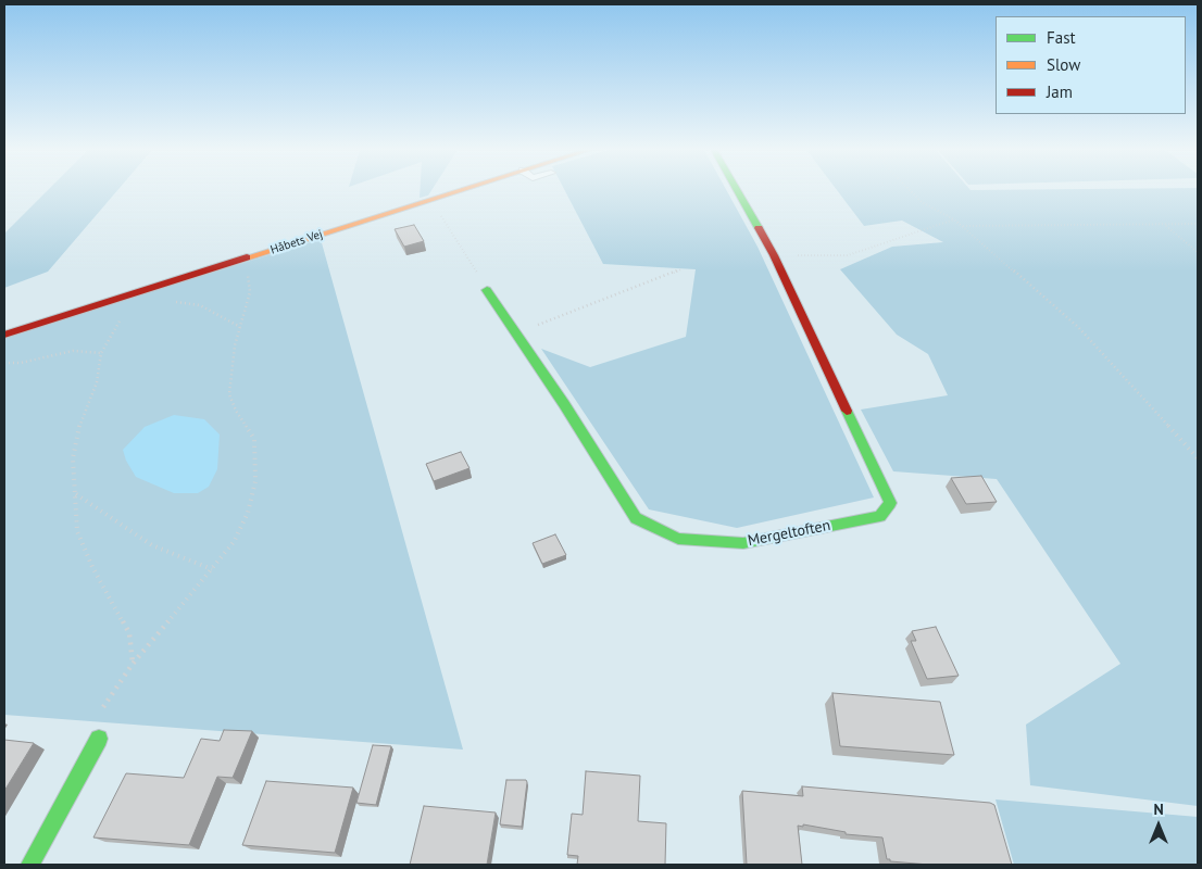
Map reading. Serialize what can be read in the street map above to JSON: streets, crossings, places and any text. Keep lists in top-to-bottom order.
{
  "streets": {
    "street": ["Håbets Vej", "Mergeltoften"]
  },
  "legend": ["Fast", "Slow", "Jam"],
  "north": "top"
}
